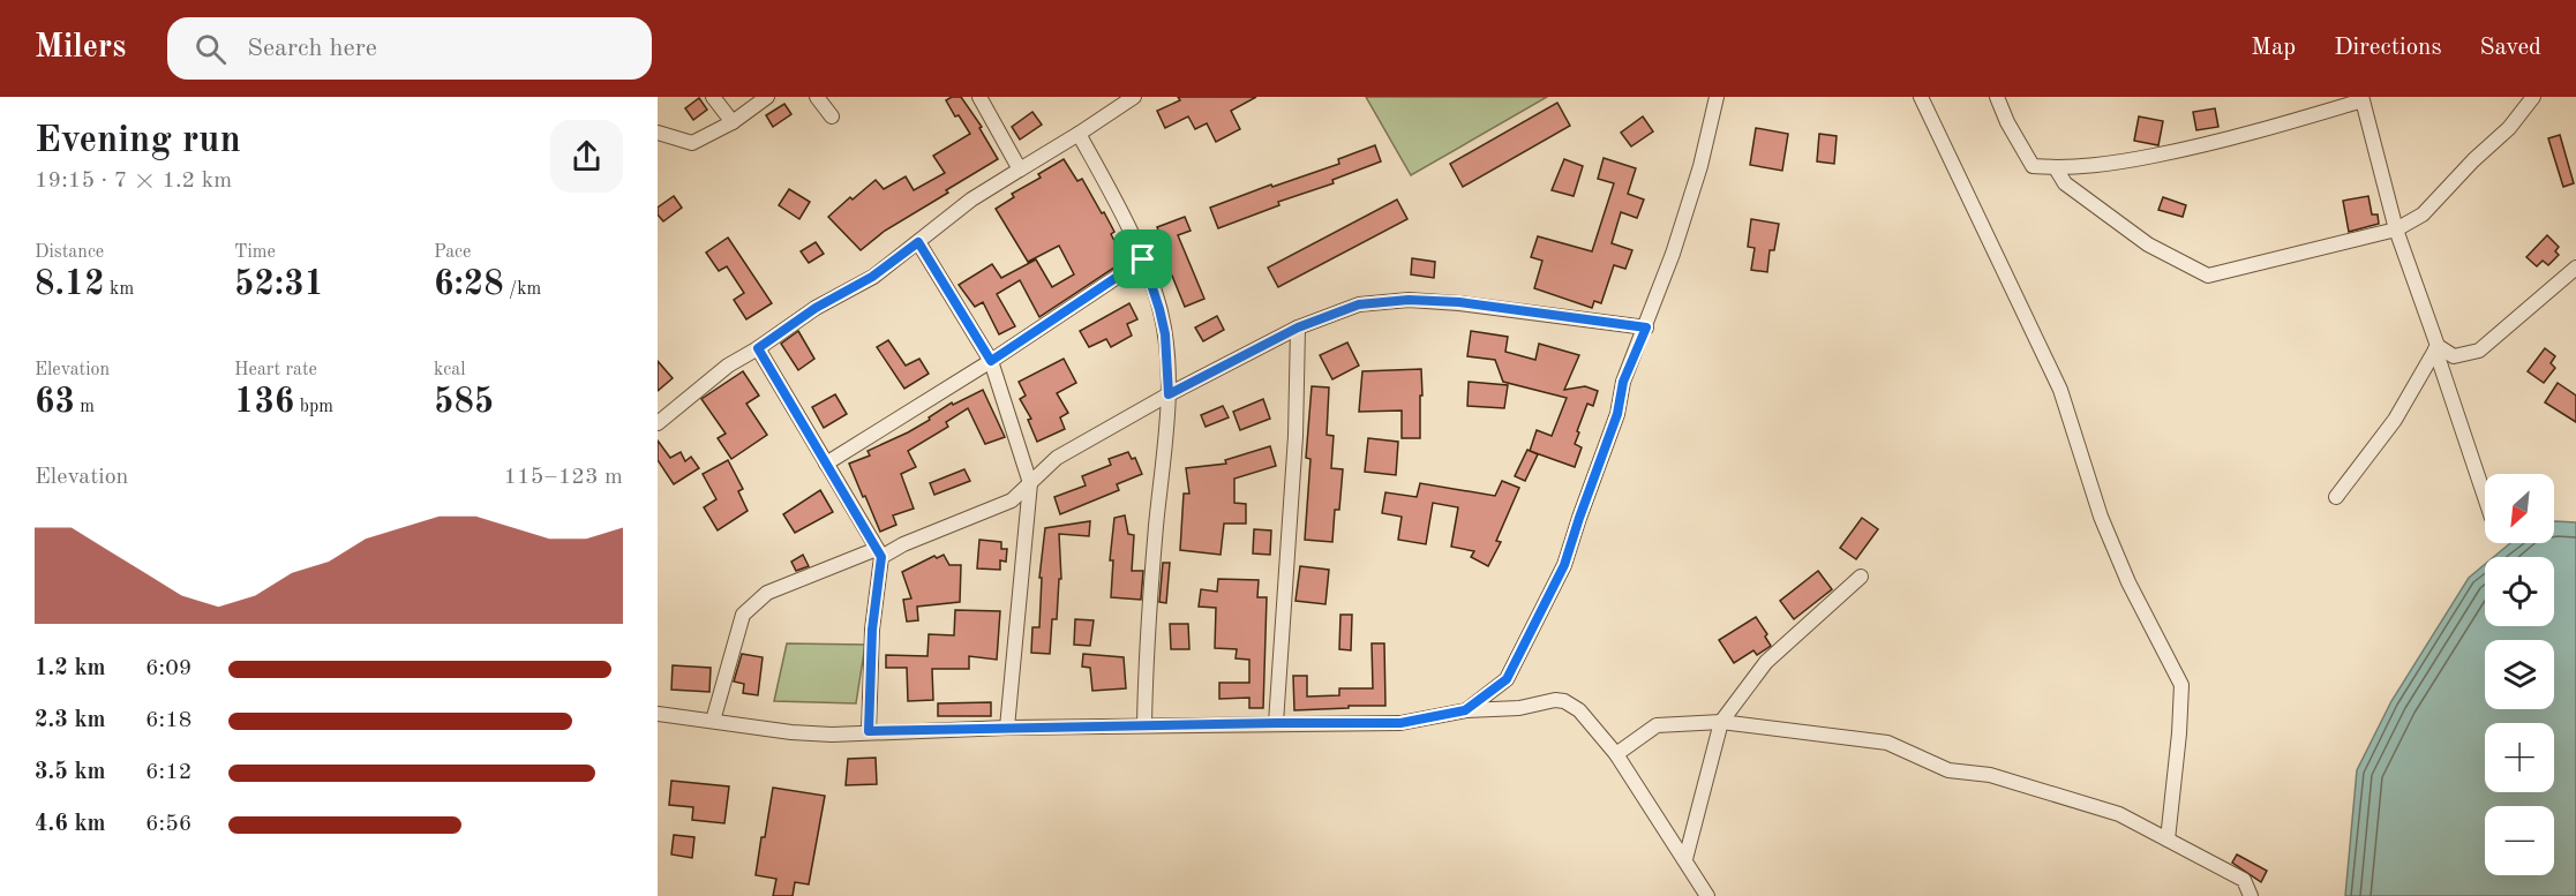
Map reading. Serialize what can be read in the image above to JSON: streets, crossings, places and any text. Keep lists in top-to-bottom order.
{
  "north": "bottom left",
  "page": {
    "header": "Milers",
    "search": "Search here",
    "nav": ["Map", "Directions", "Saved"],
    "heading": ["Evening run", "19:15 · 7 × 1.2 km"],
    "stats": [
      ["Distance", "8.12 km"],
      ["Time", "52:31"],
      ["Pace", "6:28 /km"],
      ["Elevation", "63 m"],
      ["Heart rate", "136 bpm"],
      ["kcal", "585"]
    ],
    "chart": ["Elevation", "115–123 m"],
    "map_buttons": ["+", "−"],
    "list": [
      {
        "name": "1.2 km",
        "note": "6:09"
      },
      {
        "name": "2.3 km",
        "note": "6:18"
      },
      {
        "name": "3.5 km",
        "note": "6:12"
      },
      {
        "name": "4.6 km",
        "note": "6:56"
      }
    ]
  }
}
